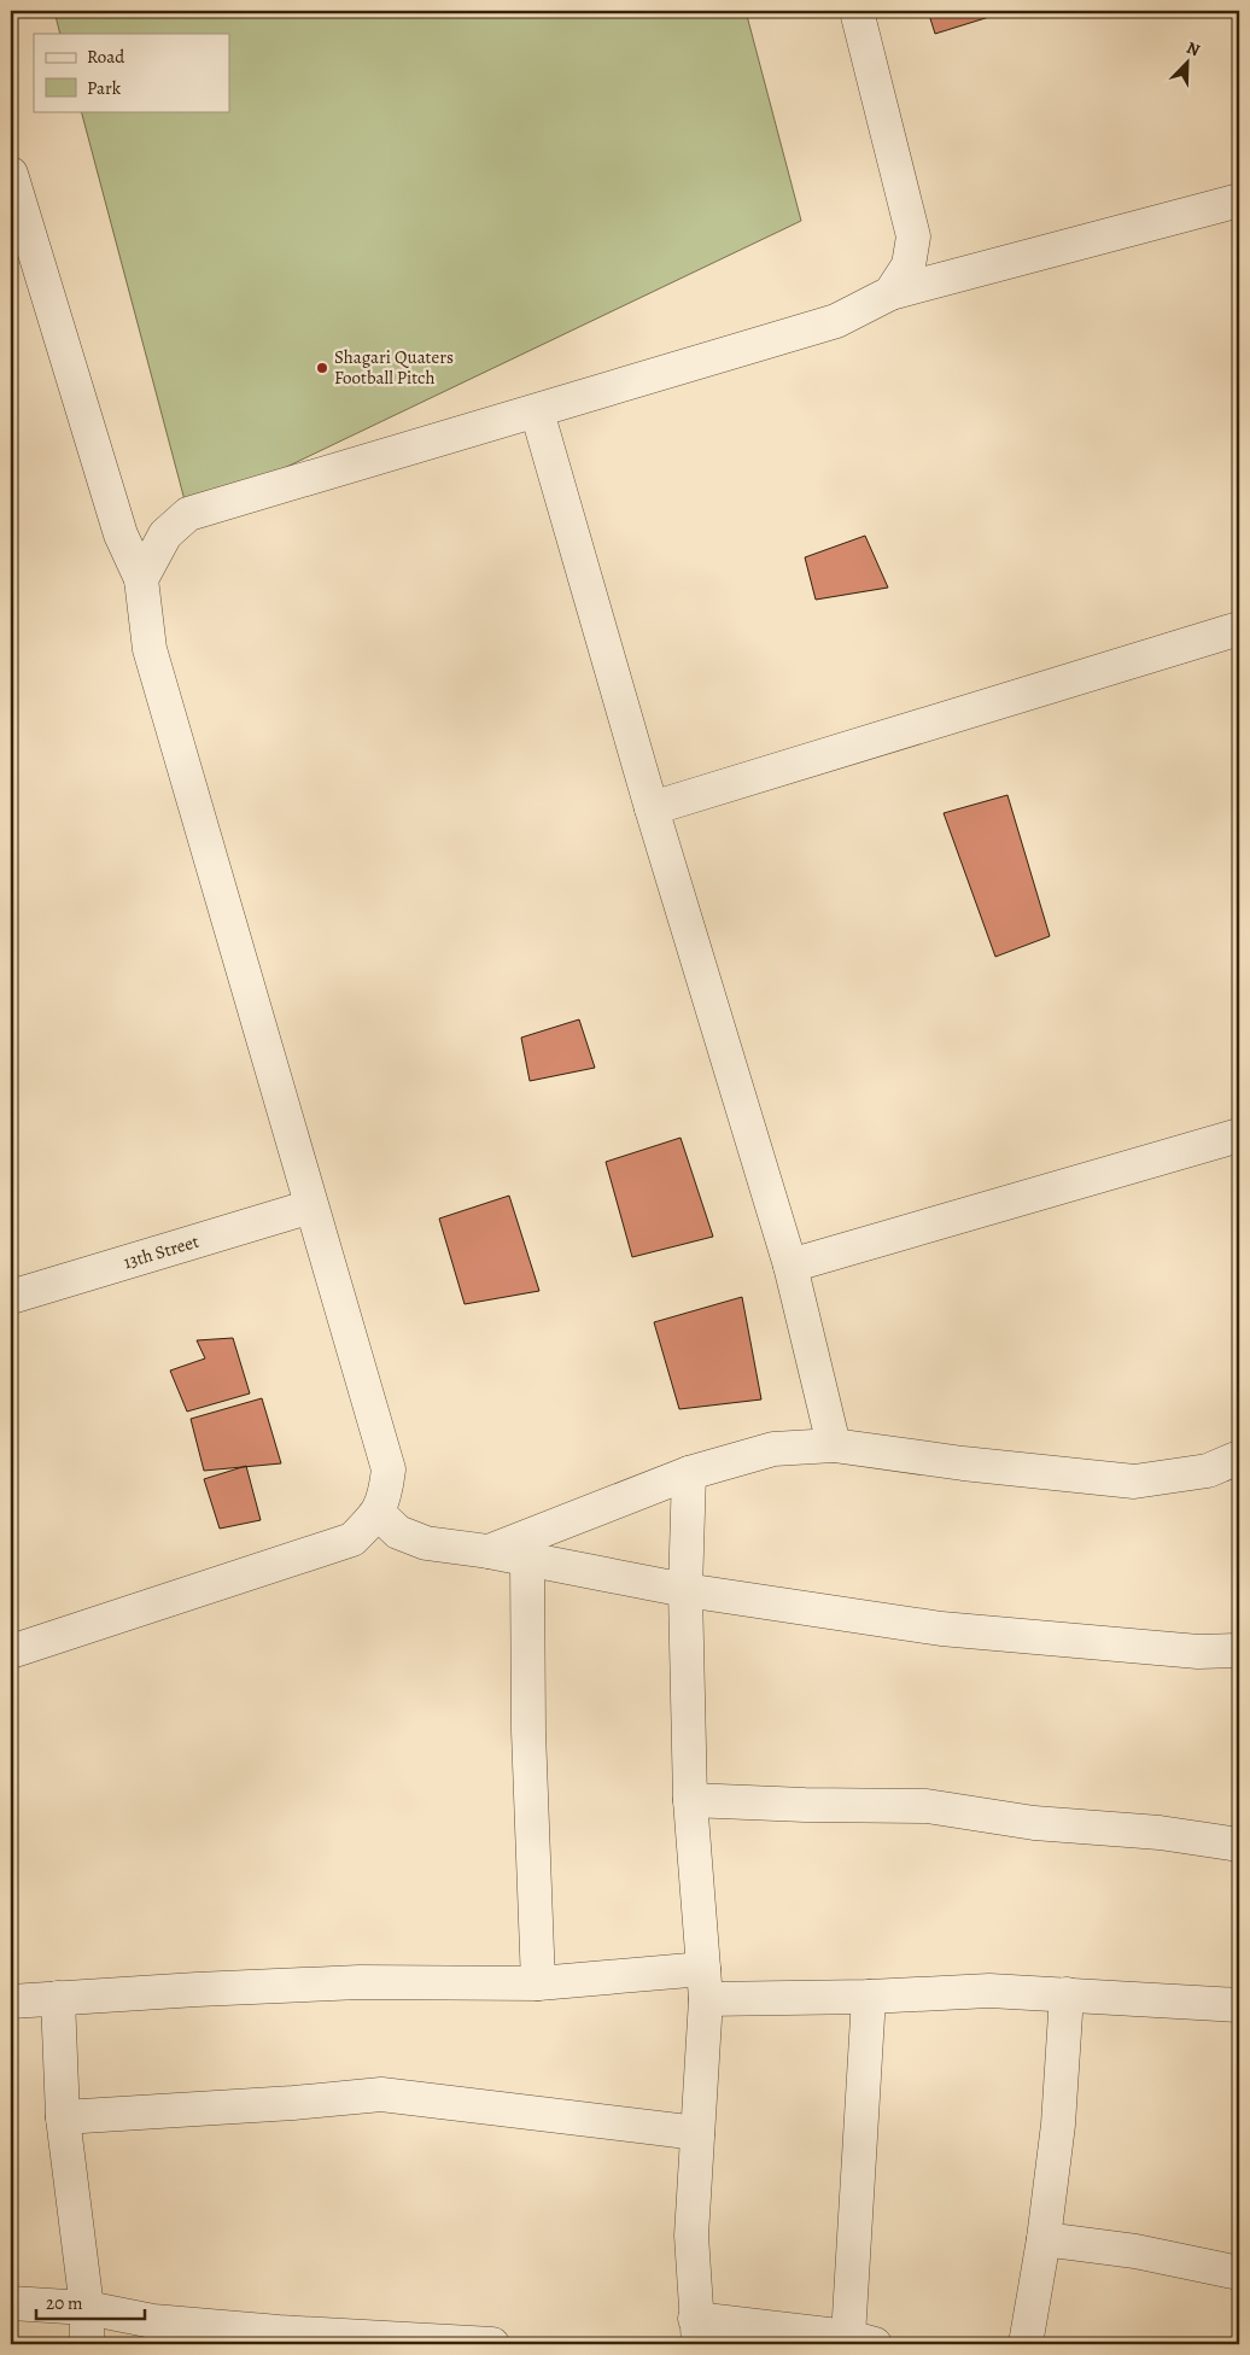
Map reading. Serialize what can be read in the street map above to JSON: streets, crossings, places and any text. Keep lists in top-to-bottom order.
{
  "streets": {
    "street": ["13th Street"]
  },
  "places": ["Shagari Quaters Football Pitch"],
  "legend": ["Road", "Park"],
  "scale_bar": "20 m",
  "north": "top right"
}
